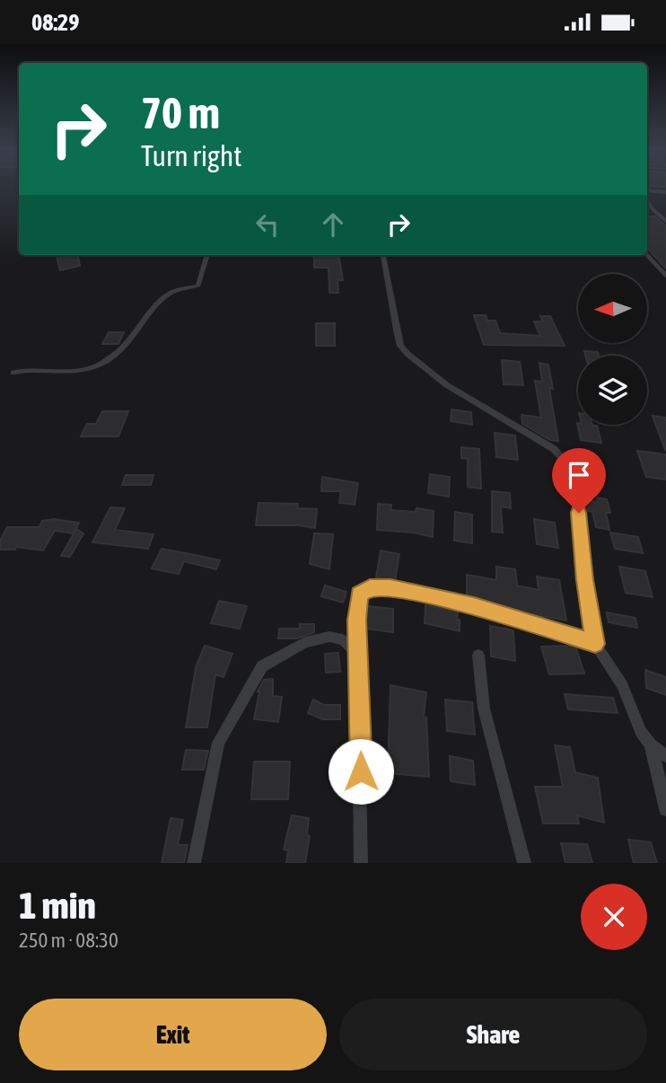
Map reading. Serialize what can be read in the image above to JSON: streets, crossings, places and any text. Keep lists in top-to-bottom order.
{
  "north": "left",
  "page": {
    "status": "08:29",
    "turn": ["70 m", "Turn right"],
    "heading": ["1 min", "250 m · 08:30"],
    "buttons": ["Exit", "Share"]
  }
}
